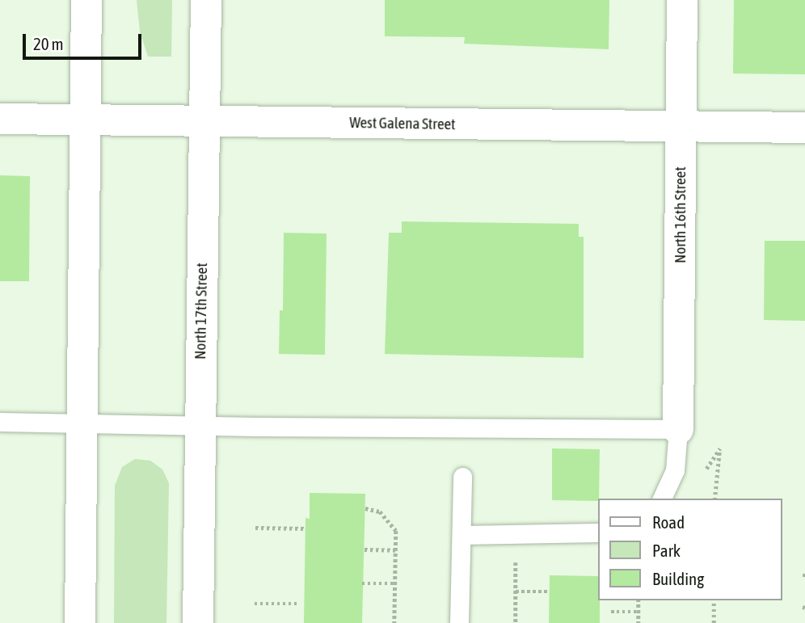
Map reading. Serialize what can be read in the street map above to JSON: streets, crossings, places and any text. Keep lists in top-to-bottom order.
{
  "streets": {
    "main road": ["West Galena Street", "North 16th Street", "North 17th Street"]
  },
  "crossings": [
    ["West Galena Street", "North 16th Street"],
    ["West Galena Street", "North 17th Street"]
  ],
  "legend": ["Road", "Park", "Building"],
  "scale_bar": "20 m"
}
